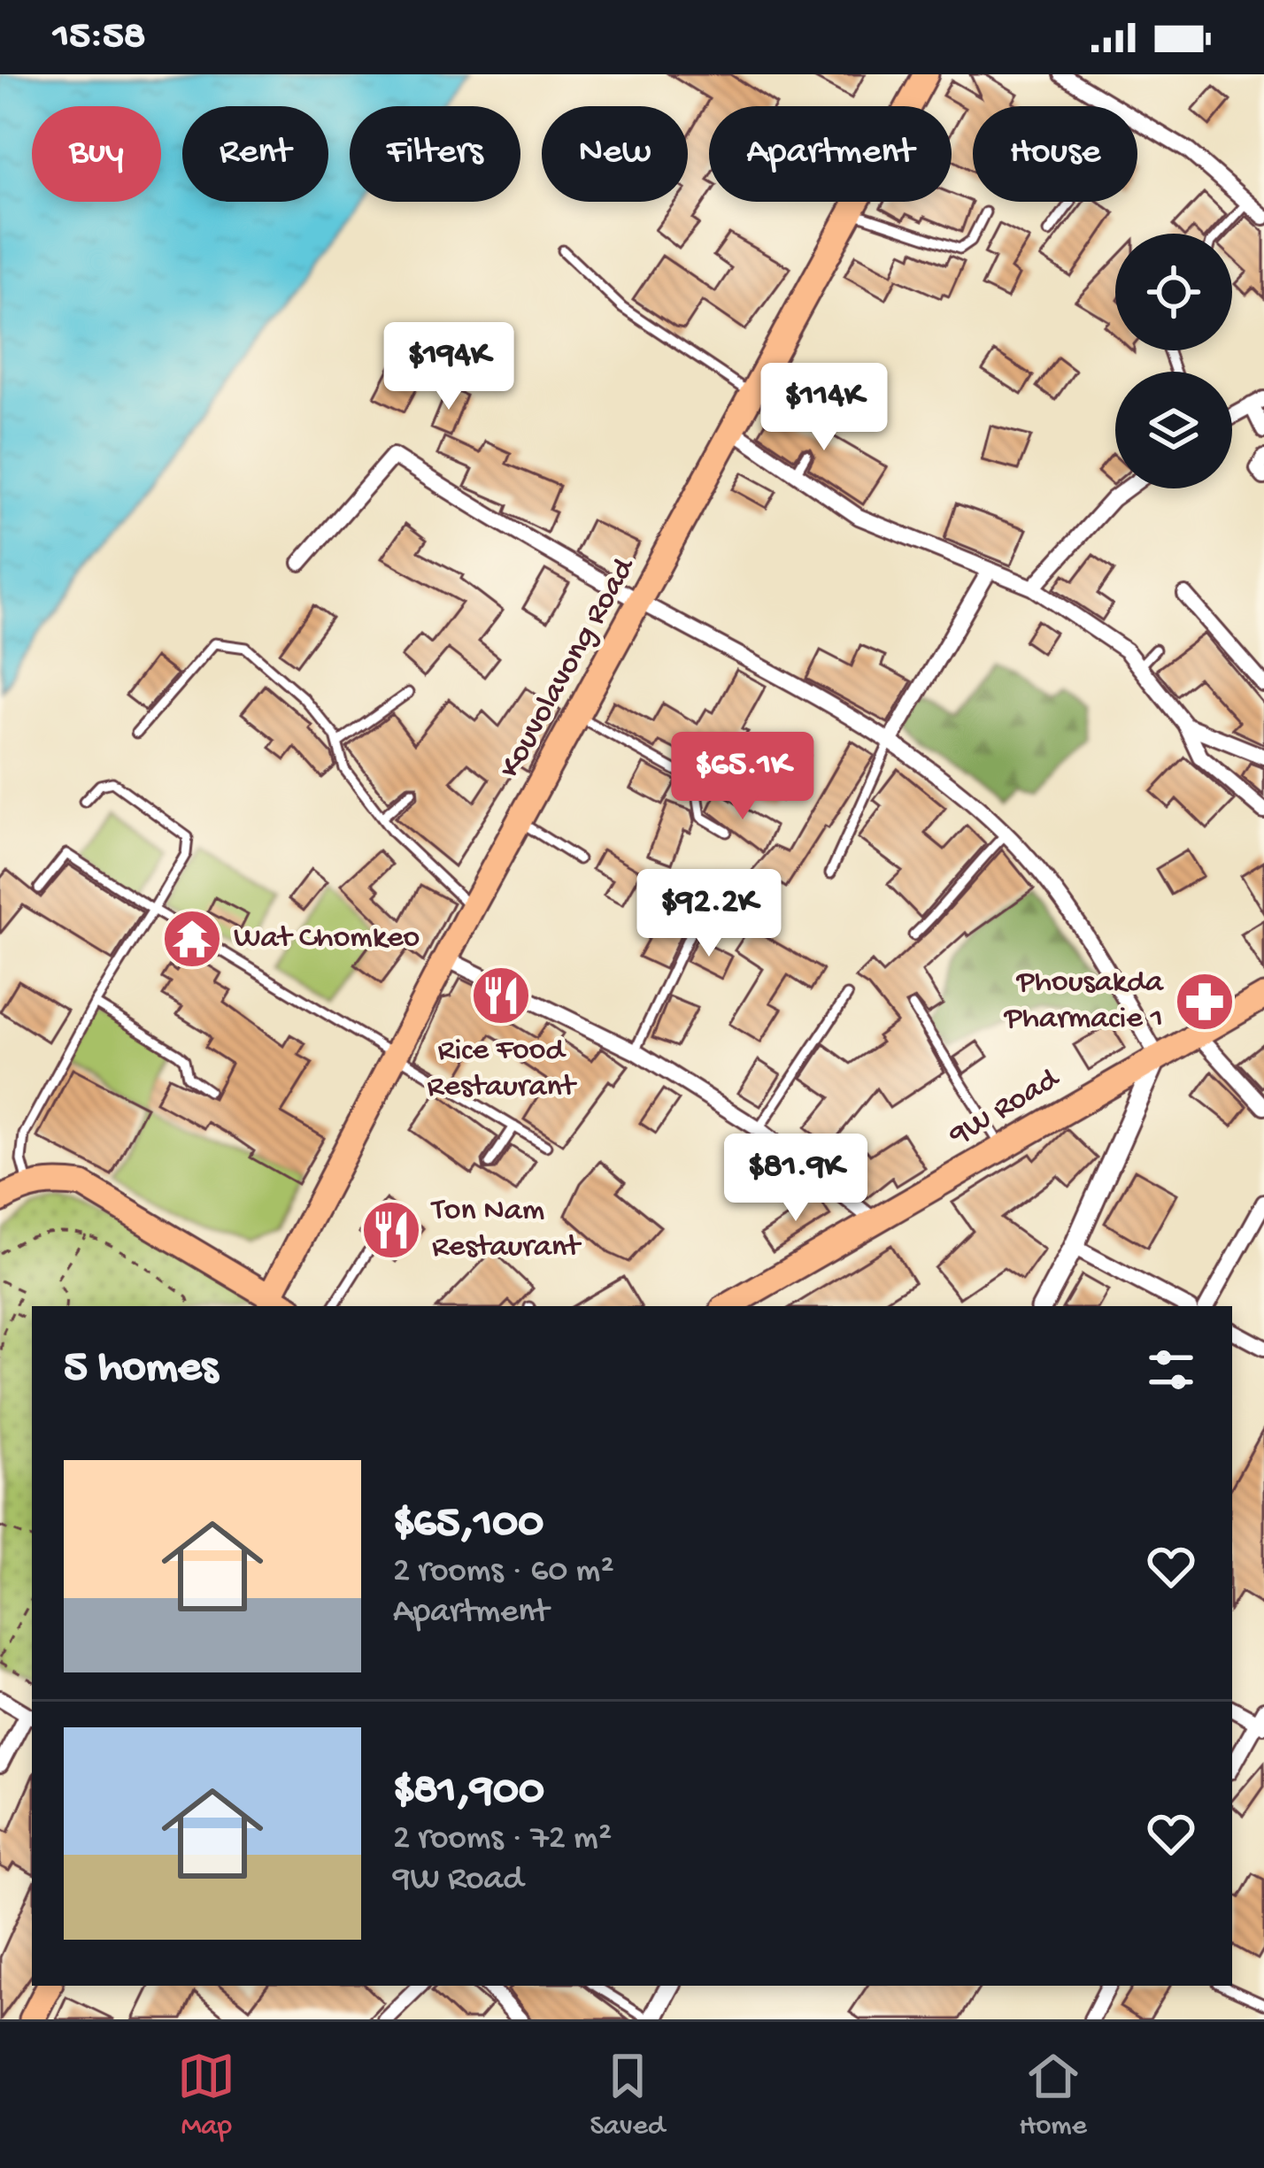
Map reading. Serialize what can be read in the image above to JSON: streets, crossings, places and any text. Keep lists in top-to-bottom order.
{
  "streets": {
    "main road": ["Kouvolavong Road", "9W Road"]
  },
  "places": {
    "temple": ["Wat Chomkeo"],
    "restaurant": ["Rice Food Restaurant", "Ton Nam Restaurant"],
    "pharmacy": ["Phousakda Pharmacie 1"]
  },
  "page": {
    "status": "15:58",
    "chip": [
      "Buy",
      "Rent",
      "Filters",
      "New",
      "Apartment",
      "House"
    ],
    "price": [
      "$194K",
      "$114K",
      "$65.1K",
      "$92.2K",
      "$81.9K"
    ],
    "heading": "5 homes",
    "list": [
      {
        "name": "$65,100",
        "note": "2 rooms · 60 m² · Apartment"
      },
      {
        "name": "$81,900",
        "note": "2 rooms · 72 m² · 9W Road"
      }
    ],
    "tabs": ["Map", "Saved", "Home"]
  }
}
